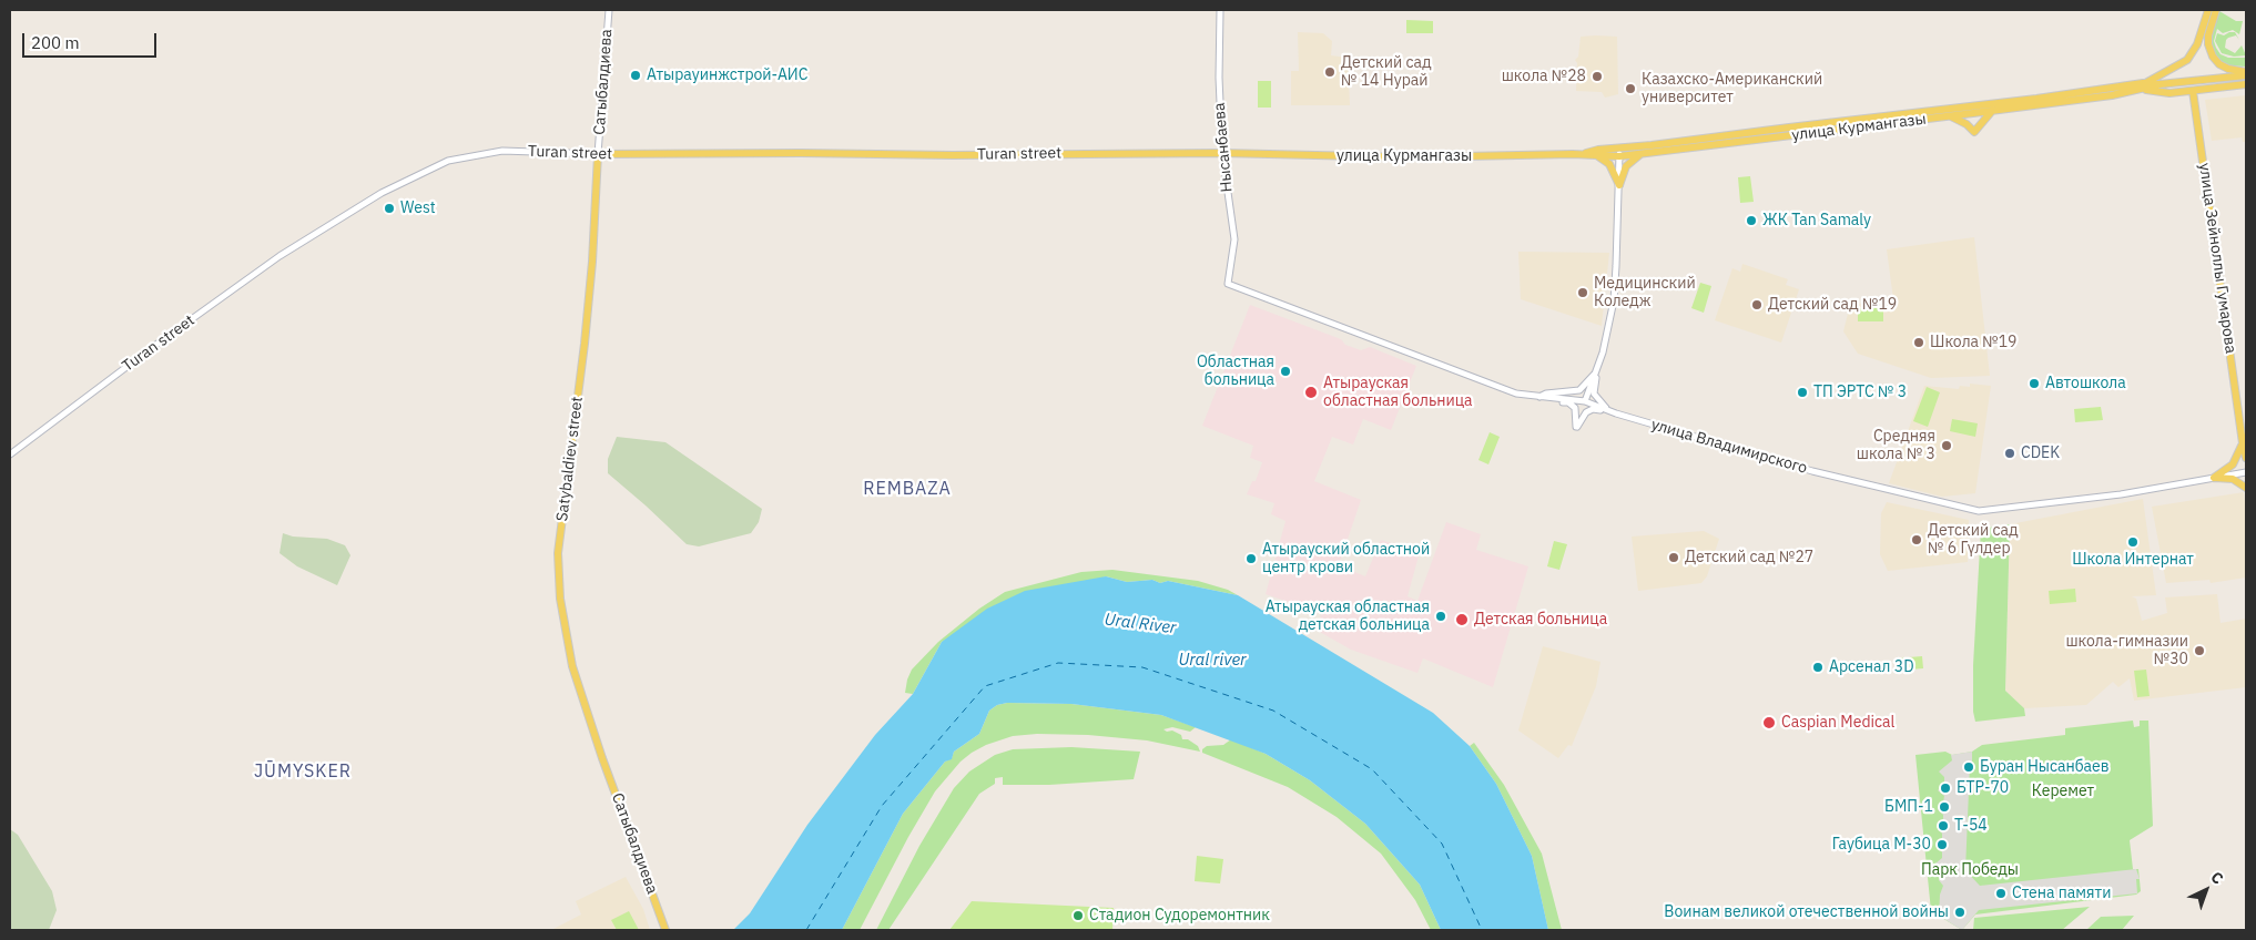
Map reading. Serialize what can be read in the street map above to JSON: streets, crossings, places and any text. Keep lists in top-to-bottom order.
{
  "streets": {
    "main road": [
      "Сатыбалдиева",
      "улица Курмангазы",
      "Turan street",
      "улица Зейноллы Гумарова",
      "Satybaldiev street"
    ],
    "street": ["Нысанбаева", "улица Владимирского"]
  },
  "crossings": [
    ["Сатыбалдиева", "Turan street"],
    ["Сатыбалдиева", "Satybaldiev street"],
    ["улица Курмангазы", "Нысанбаева"],
    ["улица Курмангазы", "Turan street"],
    ["Нысанбаева", "Turan street"],
    ["Нысанбаева", "улица Владимирского"],
    ["Turan street", "Satybaldiev street"]
  ],
  "districts": ["REMBAZA", "JŪMYSKER"],
  "water": ["Ural River", "Ural river"],
  "parks": ["Керемет", "Парк Победы"],
  "places": [
    "Детский сад № 14 Нурай",
    "Атырауинжстрой-АИС",
    "школа №28",
    "Казахско-Американский университет",
    "West",
    "ЖК Tan Samaly",
    "Медицинский Коледж",
    "Детский сад №19",
    "Школа №19",
    "Областная больница",
    "Автошкола",
    "Атырауская областная больница",
    "ТП ЭРТС № 3",
    "Средняя школа № 3",
    "CDEK",
    "Детский сад № 6 Гүлдер",
    "Школа Интернат",
    "Детский сад №27",
    "Атырауский областной центр крови",
    "Атырауская областная детская больница",
    "Детская больница",
    "школа-гимназии №30",
    "Арсенал 3D",
    "Caspian Medical",
    "Буран Нысанбаев",
    "БТР-70",
    "БМП-1",
    "Т-54",
    "Гаубица М-30",
    "Стена памяти",
    "Воинам великой отечественной войны",
    "Стадион Судоремонтник"
  ],
  "scale_bar": "200 m",
  "north": "top right"
}
